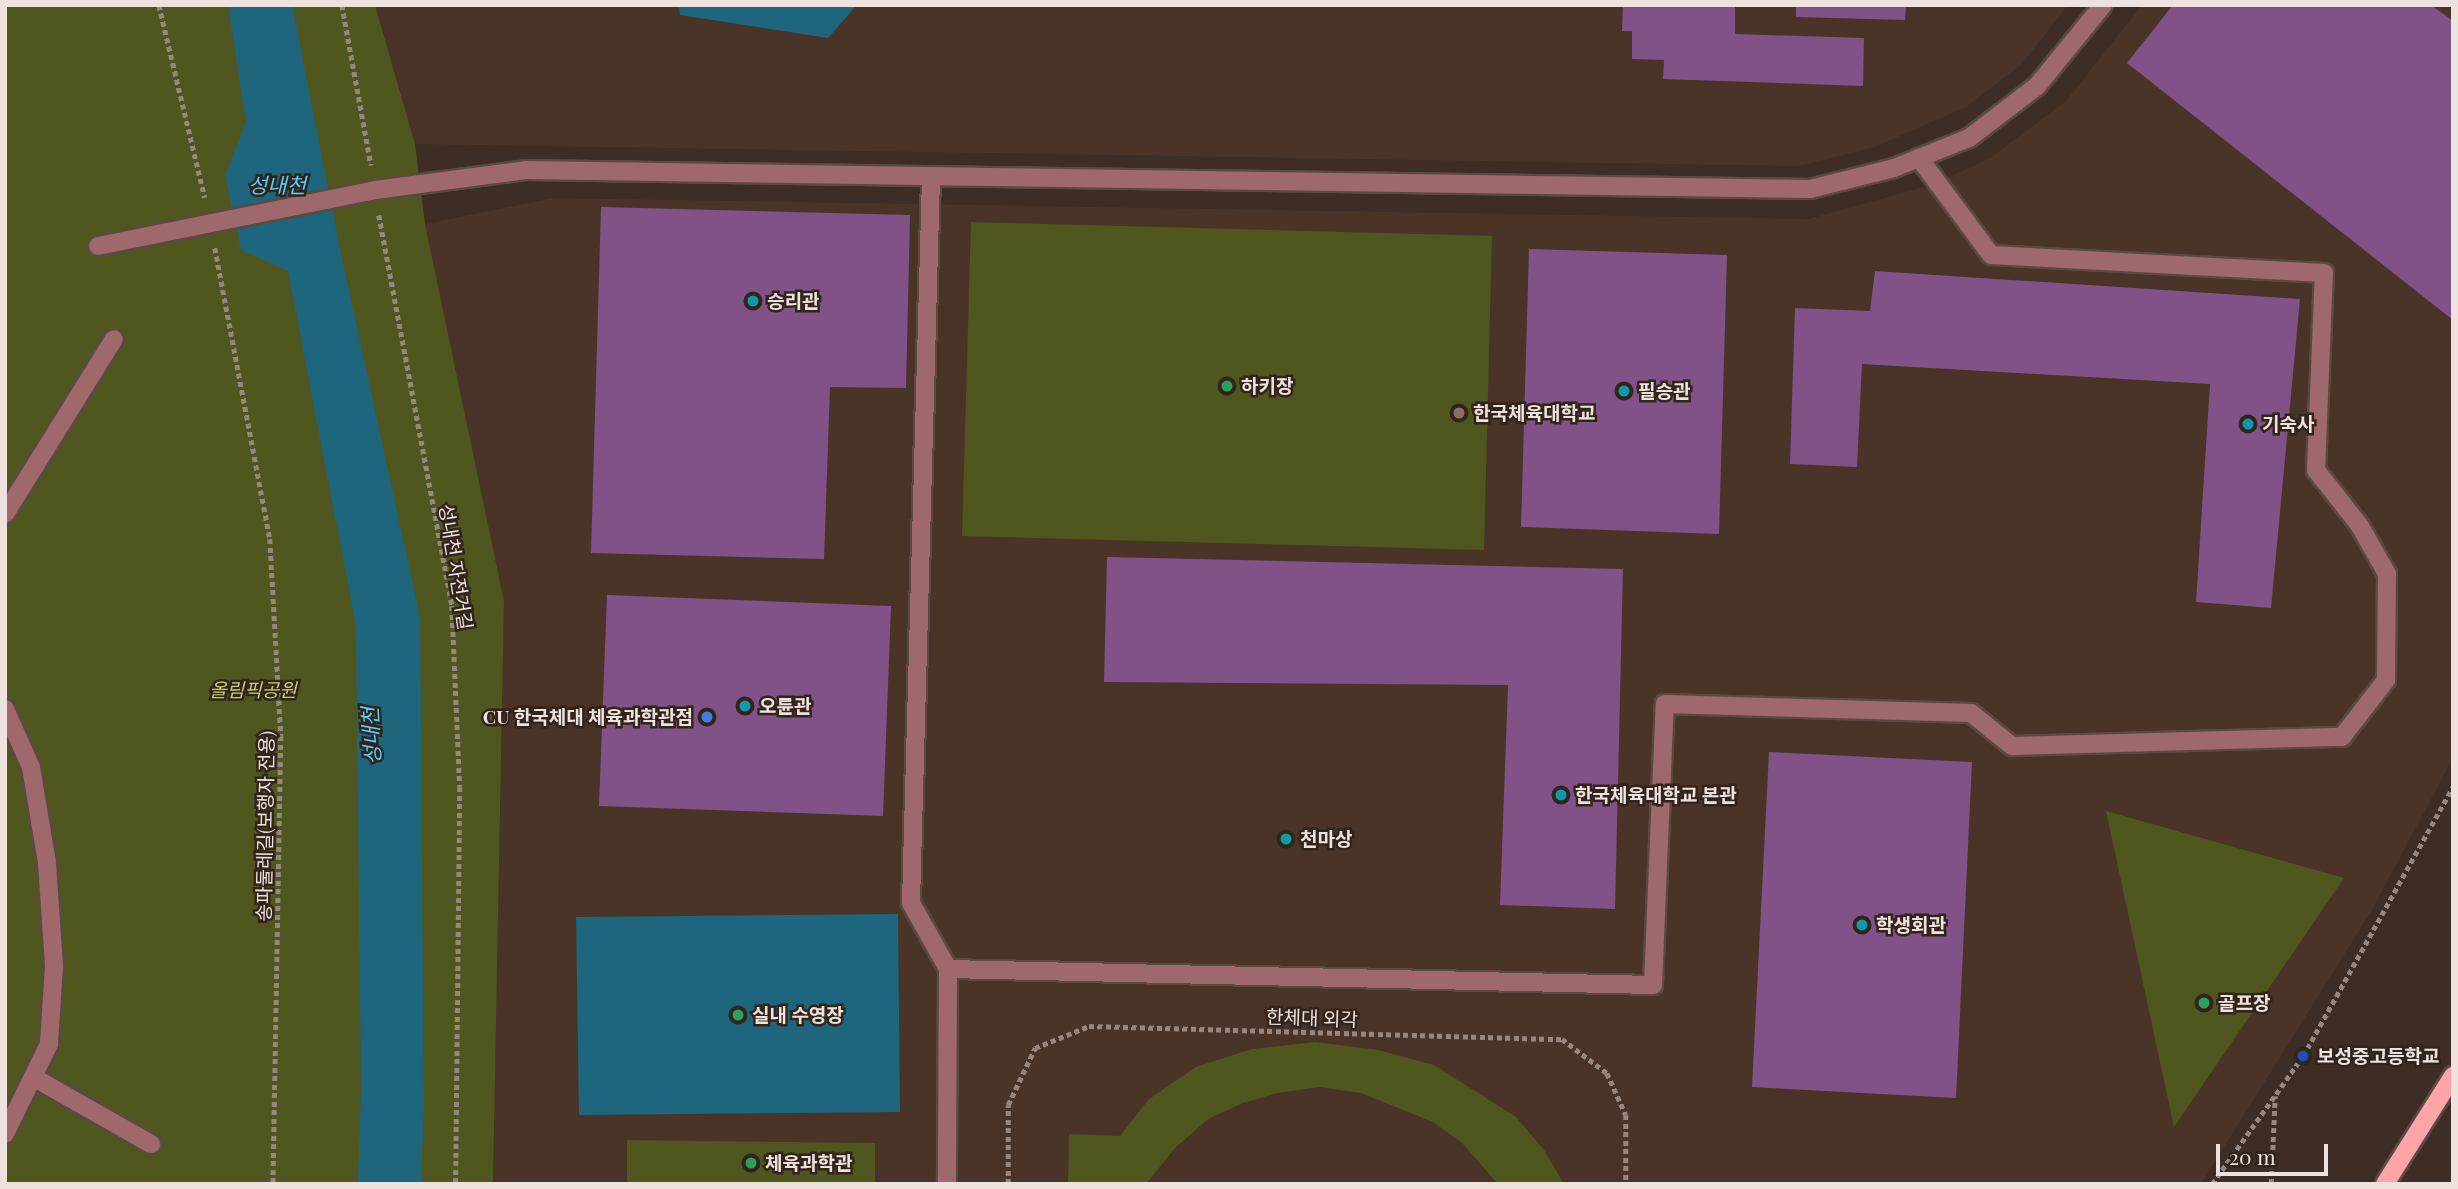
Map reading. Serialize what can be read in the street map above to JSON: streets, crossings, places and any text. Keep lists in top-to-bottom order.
{
  "streets": {
    "path": ["성내천 자전거길", "송파둘레길(보행자 전용)", "한체대 외각"]
  },
  "water": ["성내천"],
  "parks": ["올림픽공원"],
  "places": [
    "승리관",
    "하키장",
    "필승관",
    "한국체육대학교",
    "기숙사",
    "오륜관",
    "CU 한국체대 체육과학관점",
    "한국체육대학교 본관",
    "천마상",
    "학생회관",
    "골프장",
    "실내 수영장",
    "보성중고등학교",
    "체육과학관"
  ],
  "scale_bar": "20 m"
}
